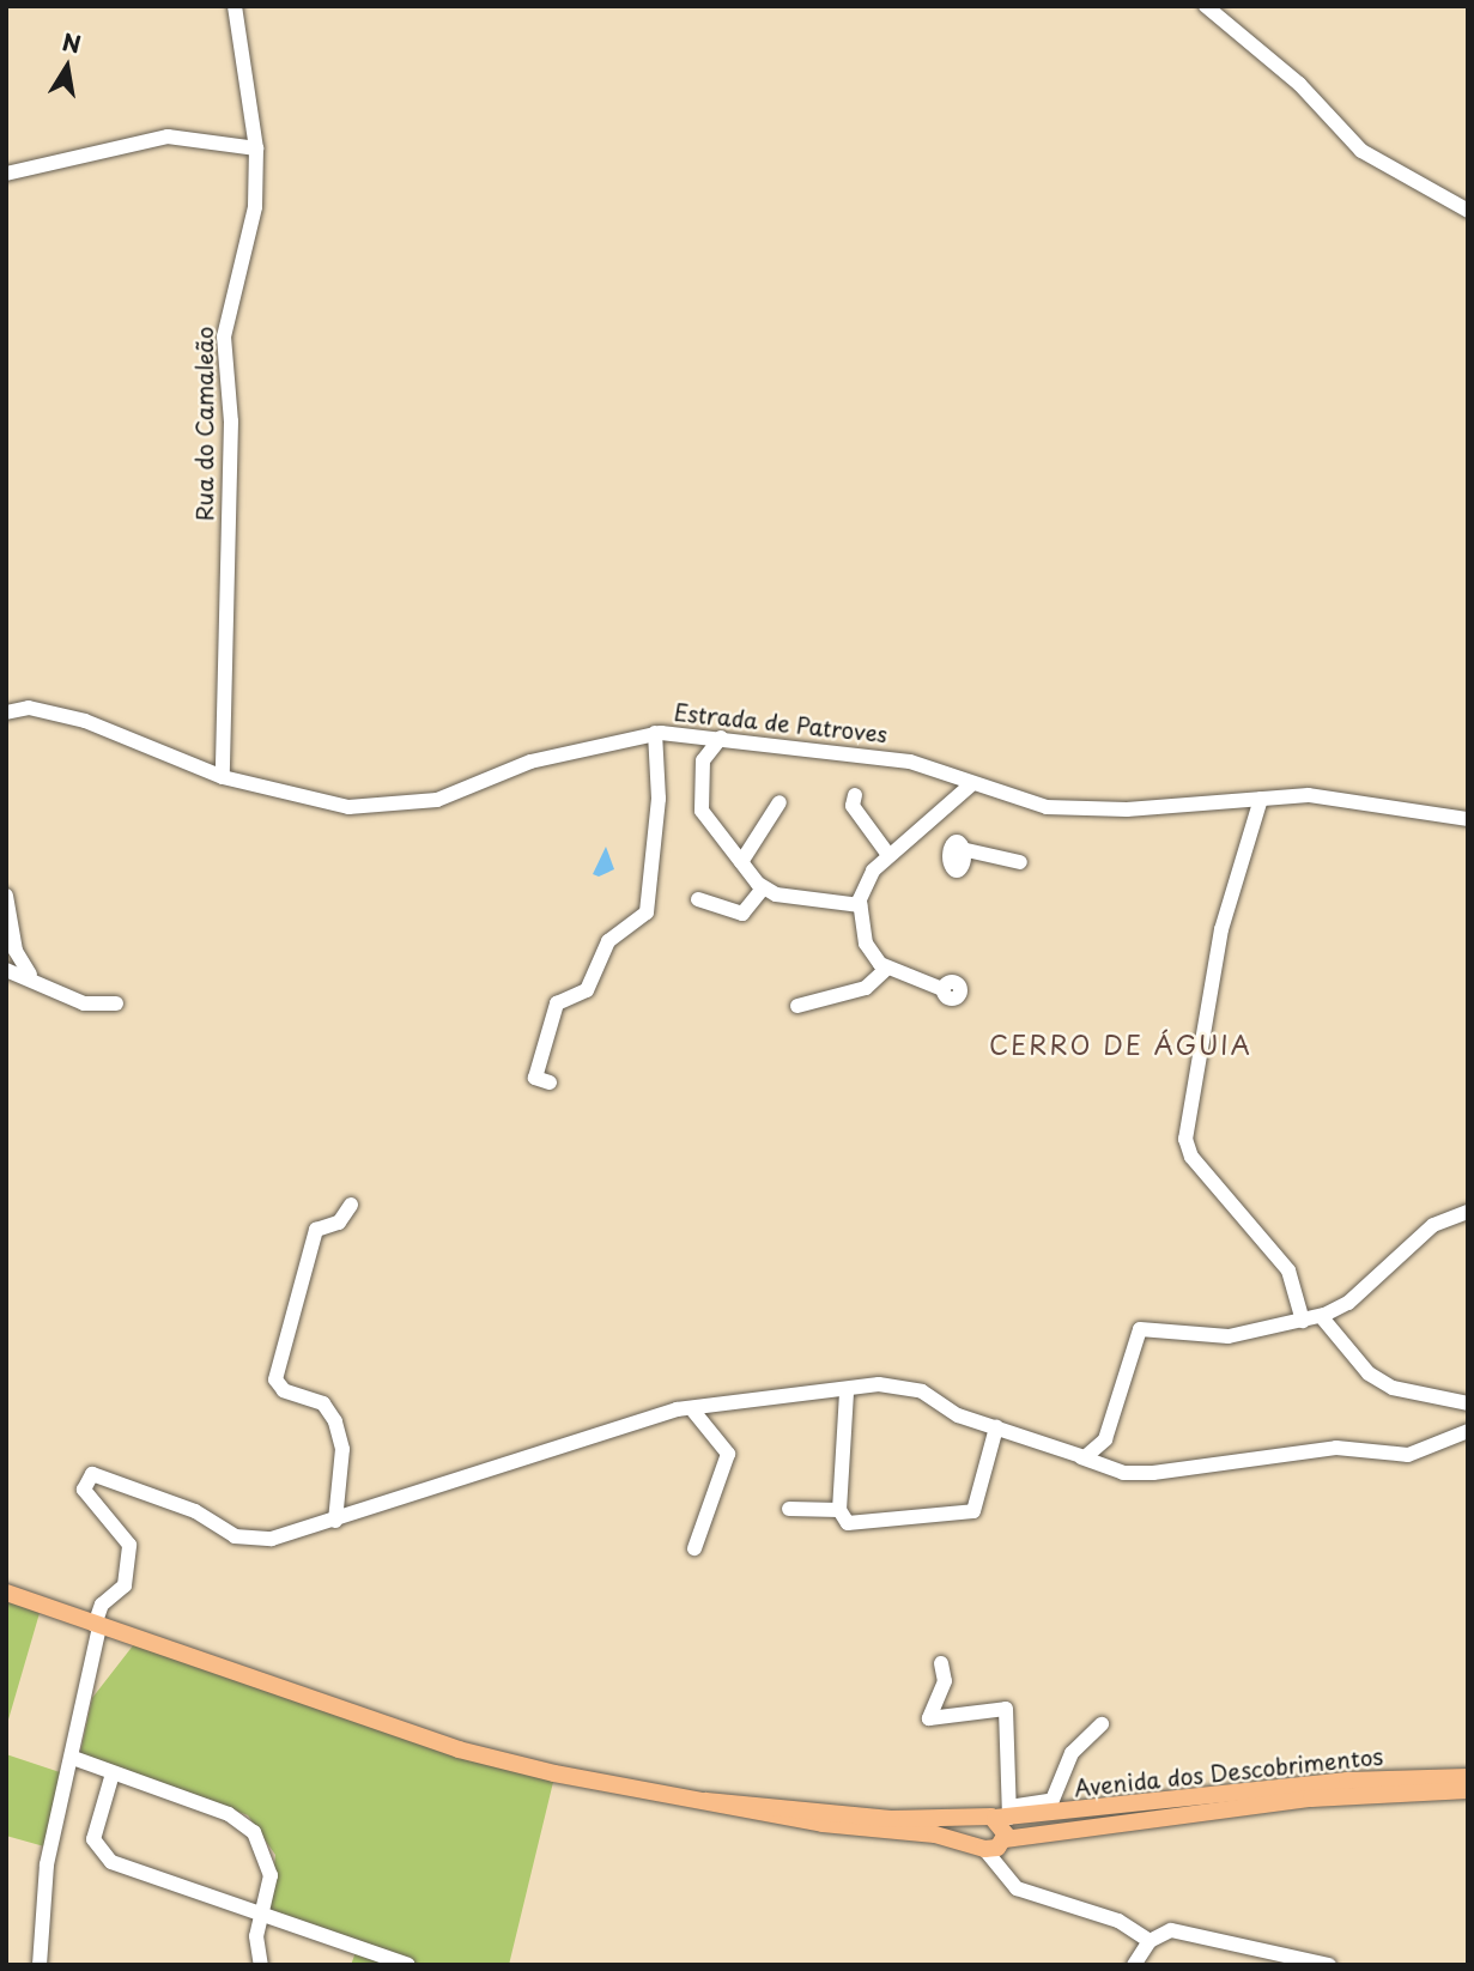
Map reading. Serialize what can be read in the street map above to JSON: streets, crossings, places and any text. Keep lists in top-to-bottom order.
{
  "streets": {
    "main road": ["Avenida dos Descobrimentos"],
    "street": ["Rua do Camaleão", "Estrada de Patroves"]
  },
  "districts": ["CERRO DE ÁGUIA"],
  "north": "top"
}
